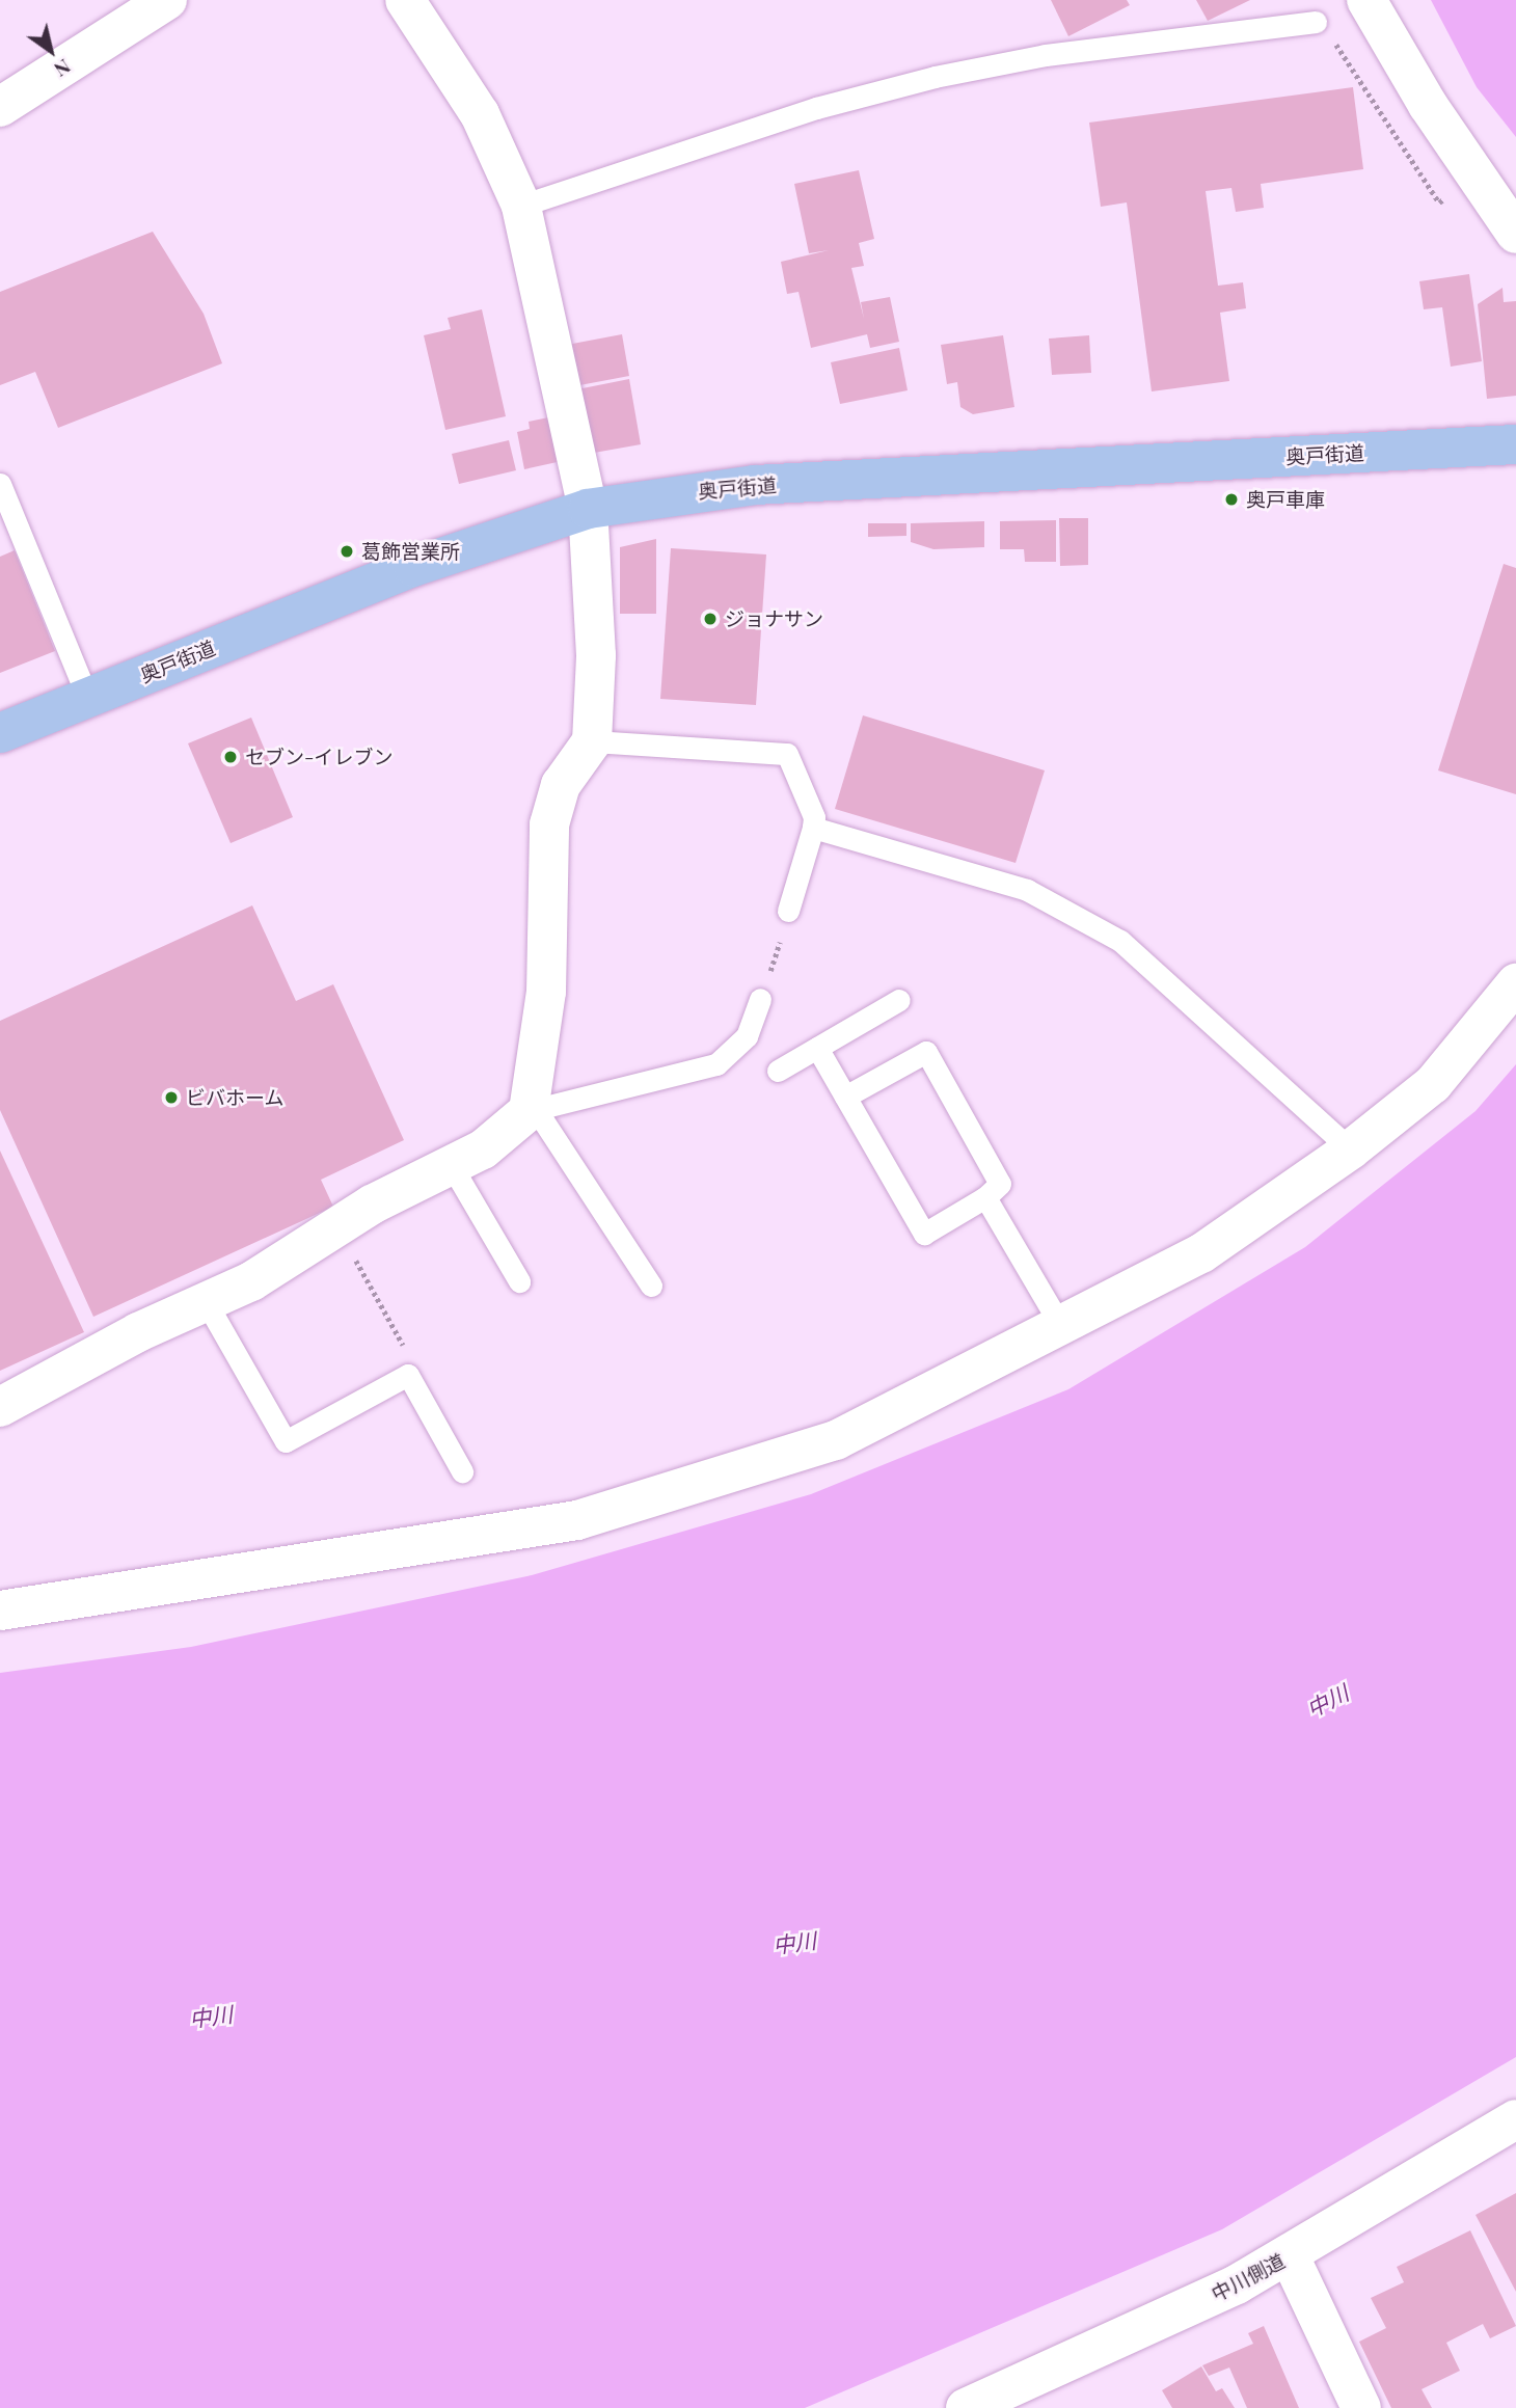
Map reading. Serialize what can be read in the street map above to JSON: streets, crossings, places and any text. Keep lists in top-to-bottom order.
{
  "streets": {
    "main road": ["奥戸街道"],
    "street": ["中川側道"]
  },
  "water": ["中川"],
  "places": [
    "奥戸車庫",
    "葛飾営業所",
    "ジョナサン",
    "セブン-イレブン",
    "ビバホーム"
  ],
  "north": "bottom right"
}
